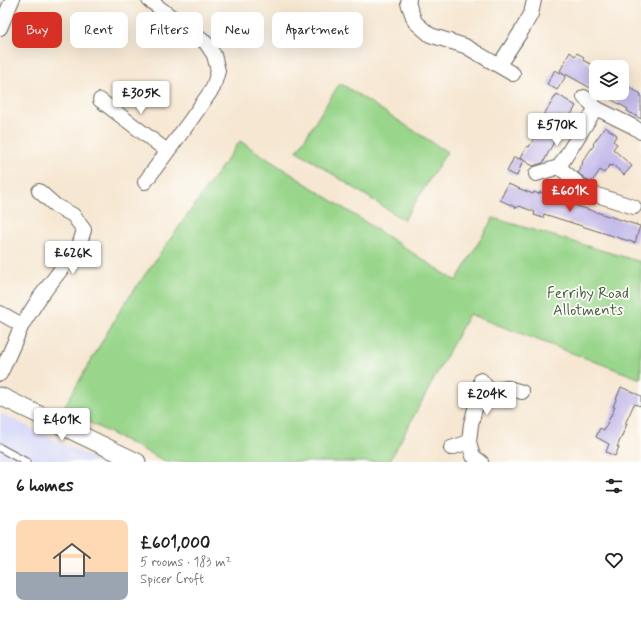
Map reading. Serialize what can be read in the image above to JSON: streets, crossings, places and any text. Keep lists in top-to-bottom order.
{
  "parks": ["Ferriby Road Allotments"],
  "page": {
    "chip": [
      "Buy",
      "Rent",
      "Filters",
      "New",
      "Apartment"
    ],
    "price": [
      "£305K",
      "£570K",
      "£601K",
      "£626K",
      "£204K",
      "£401K"
    ],
    "heading": "6 homes",
    "list": [
      {
        "name": "£601,000",
        "note": "5 rooms · 183 m² · Spicer Croft"
      }
    ]
  }
}
